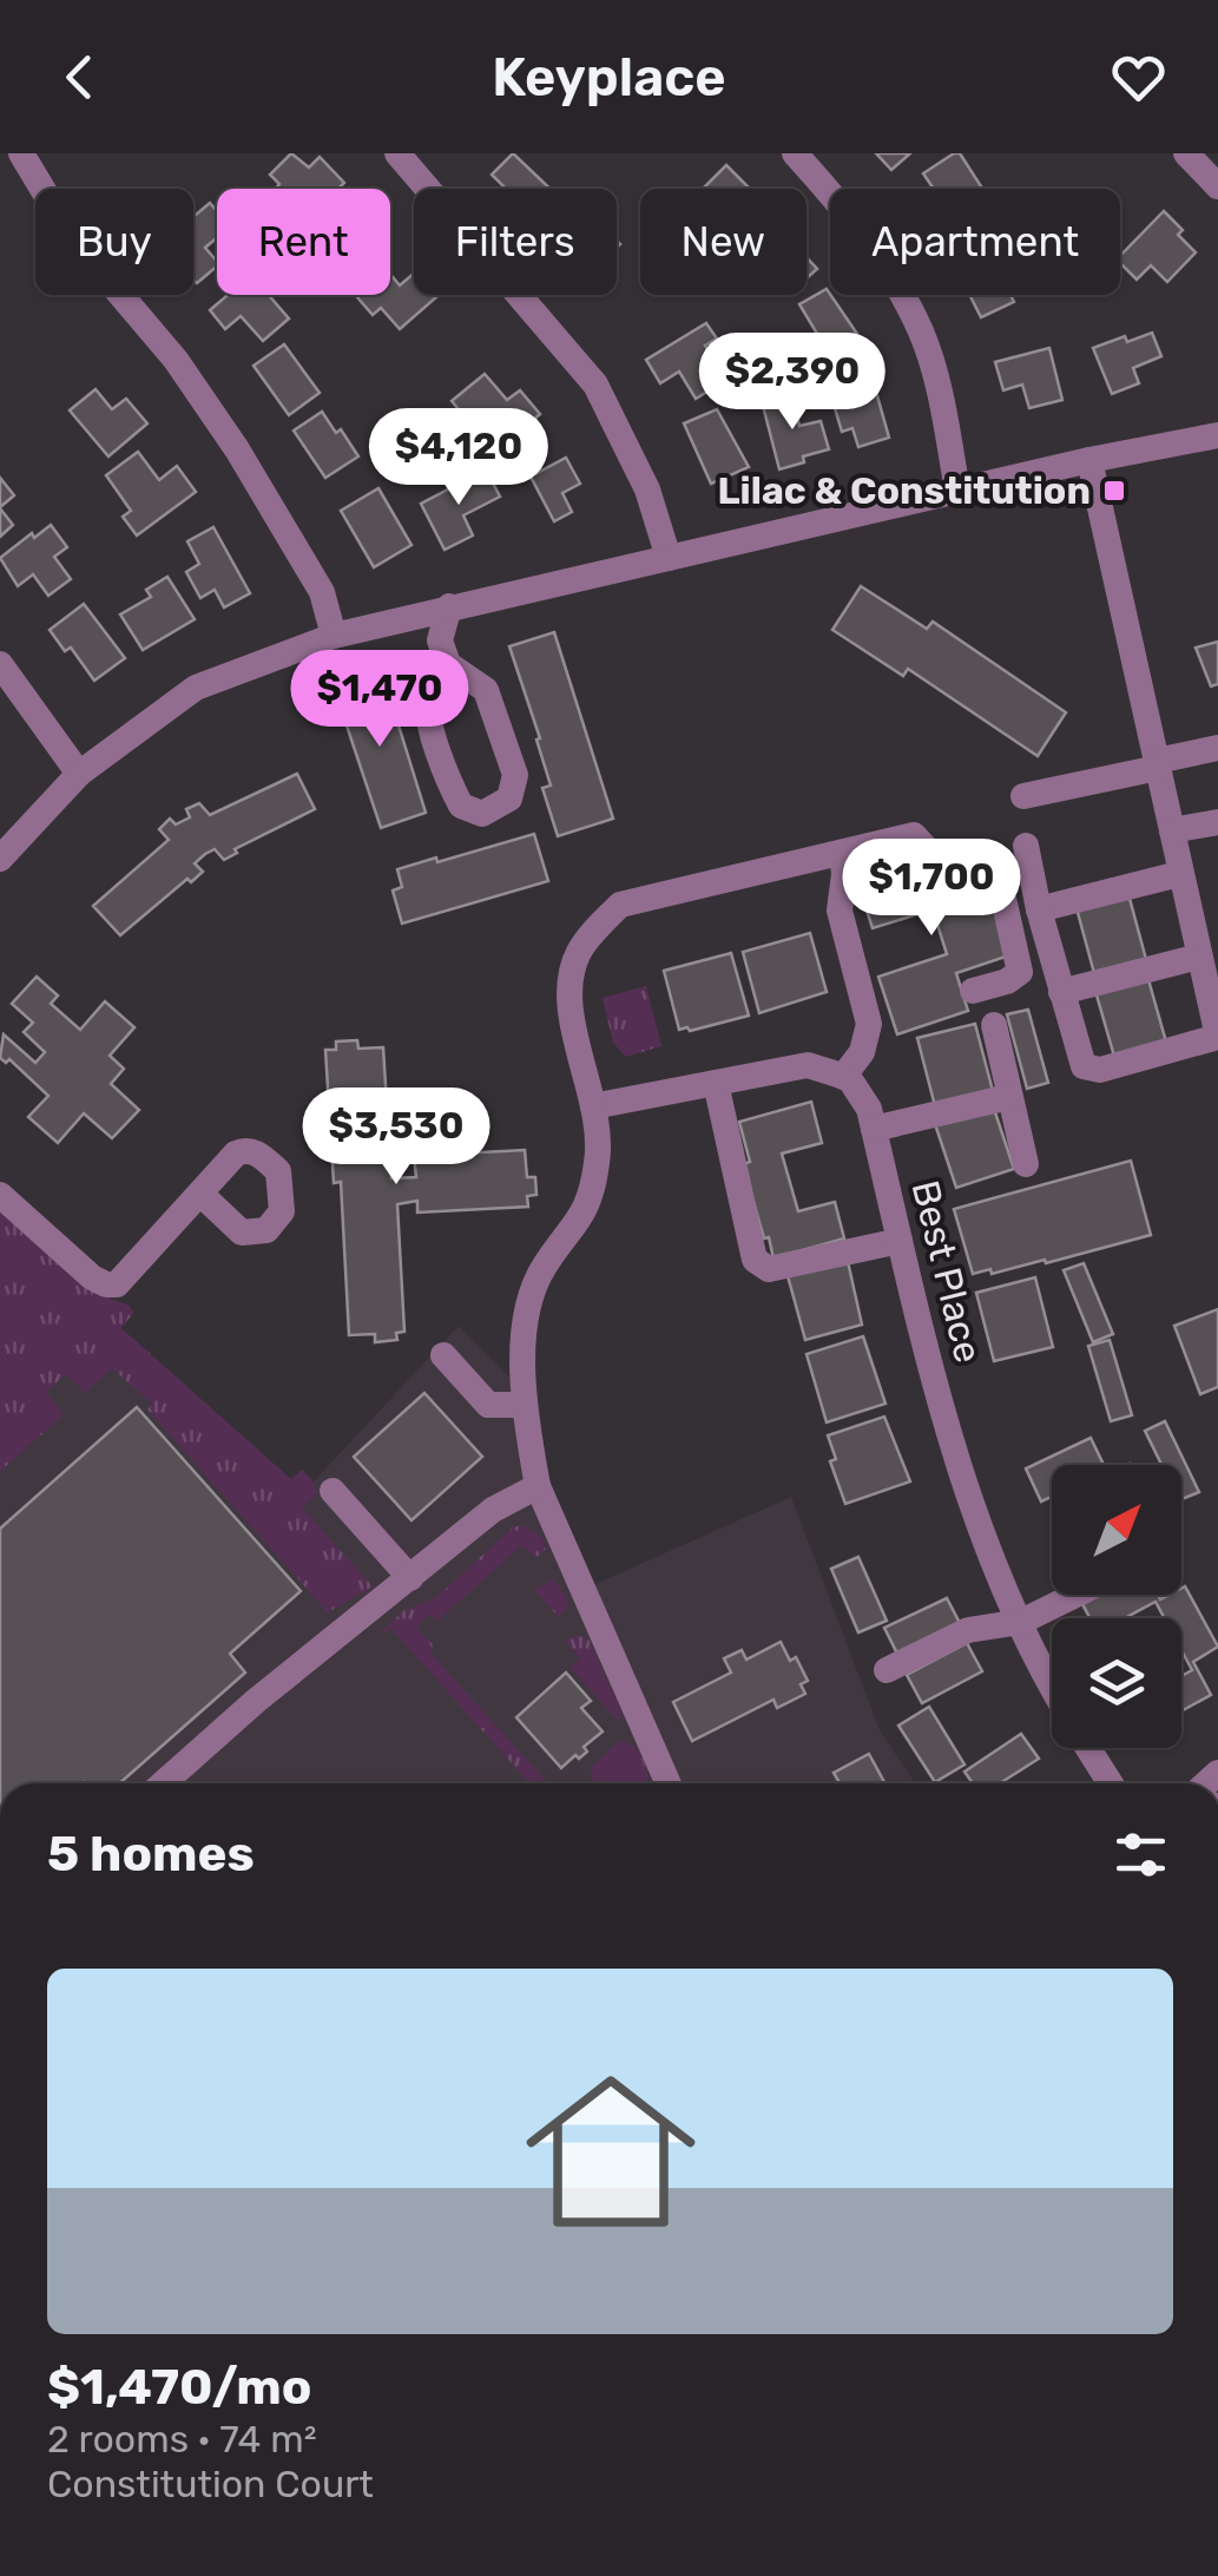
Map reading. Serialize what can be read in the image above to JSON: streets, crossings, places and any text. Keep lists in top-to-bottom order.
{
  "streets": {
    "street": ["Best Place"]
  },
  "places": {
    "transit": ["Lilac & Constitution"]
  },
  "north": "top right",
  "page": {
    "header": "Keyplace",
    "chip": [
      "Buy",
      "Rent",
      "Filters",
      "New",
      "Apartment"
    ],
    "price": [
      "$2,390",
      "$4,120",
      "$1,470",
      "$1,700",
      "$3,530"
    ],
    "heading": "5 homes",
    "list": [
      {
        "name": "$1,470/mo",
        "note": "2 rooms · 74 m² · Constitution Court"
      }
    ]
  }
}
